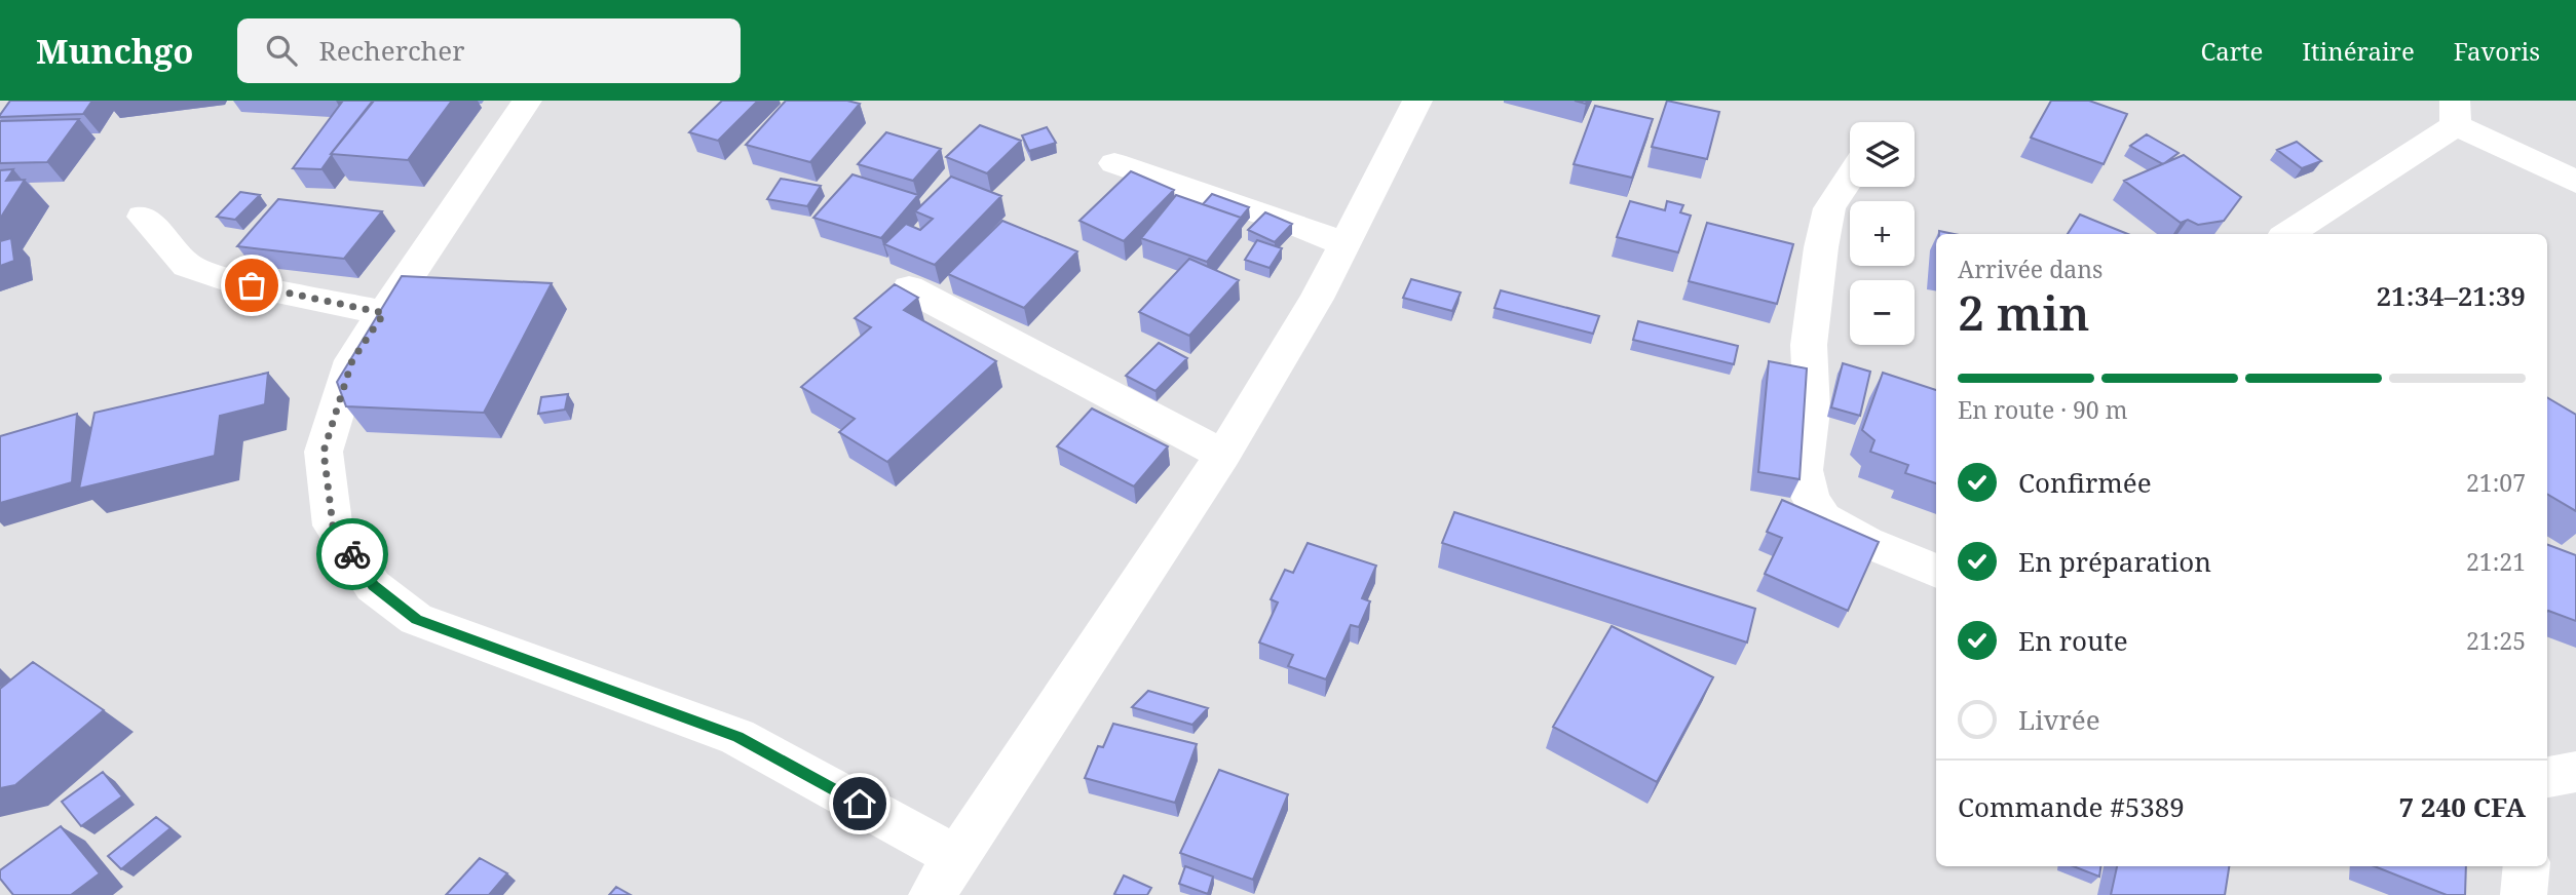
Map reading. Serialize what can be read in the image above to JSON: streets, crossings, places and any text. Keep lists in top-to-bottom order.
{
  "page": {
    "header": "Munchgo",
    "search": "Rechercher",
    "nav": ["Carte", "Itinéraire", "Favoris"],
    "map_buttons": ["+", "−"],
    "heading": ["2 min", "Arrivée dans", "21:34–21:39"],
    "panel": ["Commande #5389", "7 240 CFA"],
    "bar": "En route · 90 m",
    "list": [
      ["Confirmée", "21:07"],
      ["En préparation", "21:21"],
      ["En route", "21:25"],
      "Livrée"
    ]
  }
}
